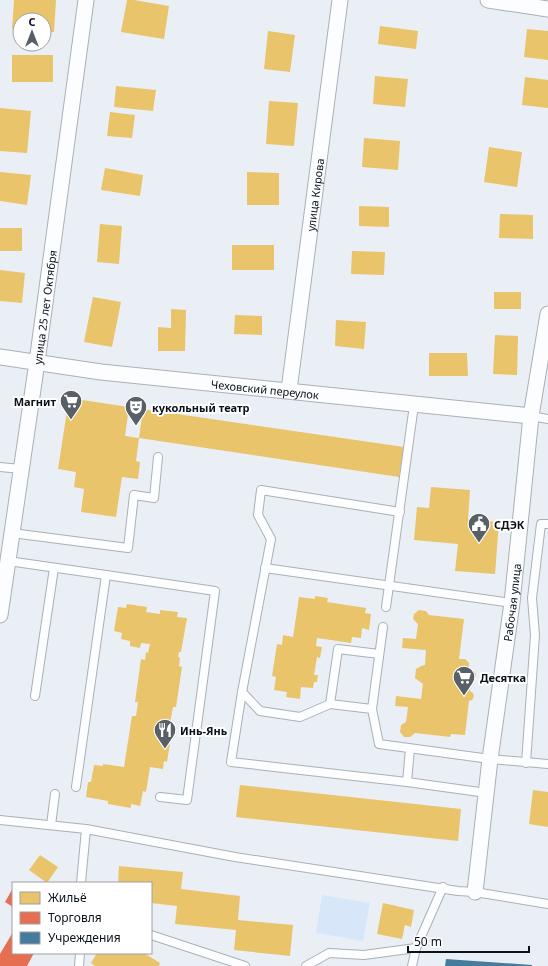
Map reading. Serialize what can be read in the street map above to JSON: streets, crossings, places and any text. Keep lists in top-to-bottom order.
{
  "streets": {
    "street": [
      "улица Кирова",
      "улица 25 лет Октября",
      "Чеховский переулок",
      "Рабочая улица"
    ]
  },
  "crossings": [
    ["улица Кирова", "Чеховский переулок"],
    ["улица 25 лет Октября", "Чеховский переулок"],
    ["Чеховский переулок", "Рабочая улица"]
  ],
  "places": {
    "supermarket": ["Магнит", "Десятка"],
    "theatre": ["кукольный театр"],
    "public building": ["СДЭК"],
    "restaurant": ["Инь-Янь"]
  },
  "legend": ["Жильё", "Торговля", "Учреждения"],
  "scale_bar": "50 m",
  "north": "top"
}
